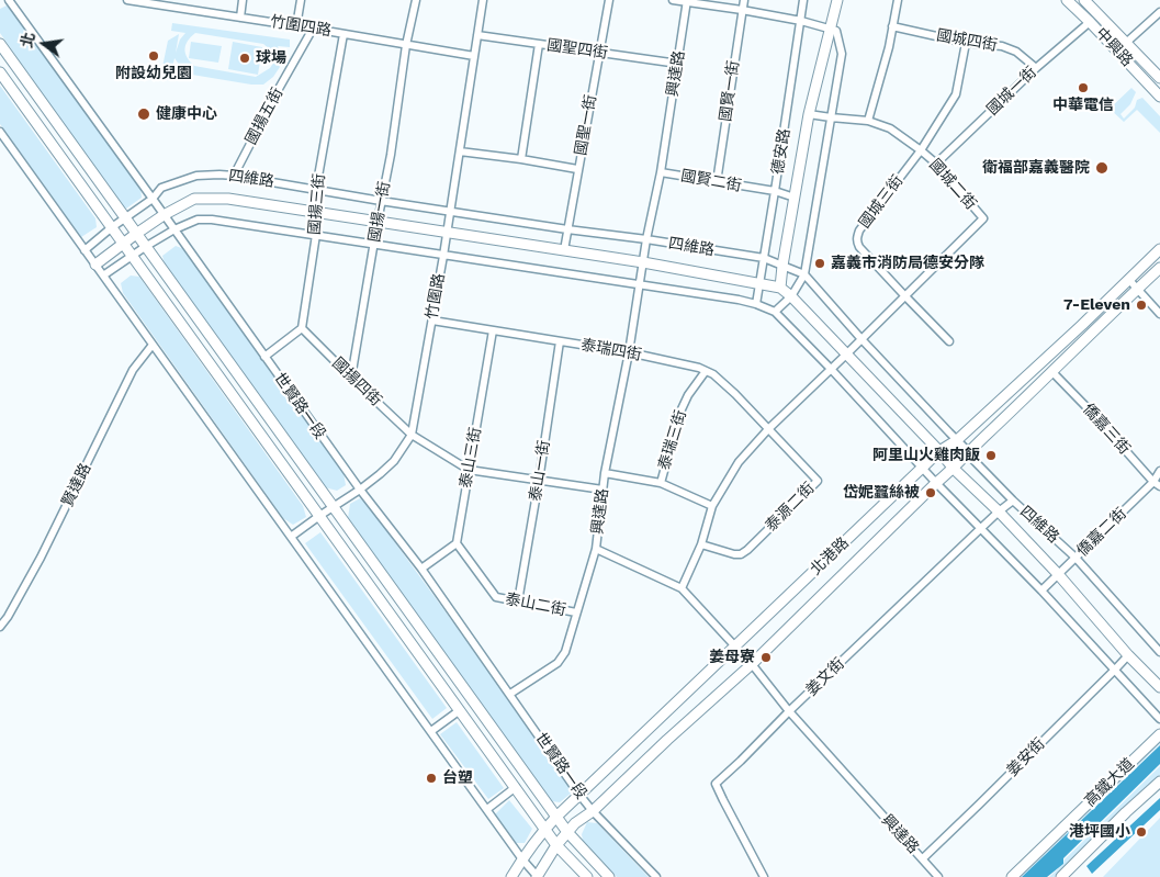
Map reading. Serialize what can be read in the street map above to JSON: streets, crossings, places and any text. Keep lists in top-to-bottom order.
{
  "streets": {
    "street": [
      "竹圍四路",
      "國城四街",
      "中興路",
      "國聖四街",
      "興達路",
      "國賢一街",
      "國城一街",
      "國揚五街",
      "國聖一街",
      "德安路",
      "四維路",
      "國賢二街",
      "國城二街",
      "國城三街",
      "國揚三街",
      "國揚一街",
      "竹圍路",
      "泰瑞四街",
      "國揚四街",
      "世賢路一段",
      "僑嘉三街",
      "泰瑞三街",
      "泰山三街",
      "泰山一街",
      "賢達路",
      "泰源二街",
      "僑嘉二街",
      "北港路",
      "泰山二街",
      "姜文街",
      "姜安街",
      "高鐵大道"
    ]
  },
  "crossings": [
    ["竹圍四路", "國揚五街"],
    ["竹圍四路", "國揚三街"],
    ["竹圍四路", "國揚一街"],
    ["竹圍四路", "竹圍路"],
    ["國城四街", "國城一街"],
    ["國城四街", "國城三街"],
    ["中興路", "國城一街"],
    ["國聖四街", "興達路"],
    ["國聖四街", "國聖一街"],
    ["國聖四街", "竹圍路"],
    ["興達路", "四維路"],
    ["興達路", "國賢二街"],
    ["興達路", "國城二街"],
    ["興達路", "泰瑞四街"],
    ["興達路", "北港路"],
    ["興達路", "姜文街"],
    ["興達路", "姜安街"],
    ["國賢一街", "國賢二街"],
    ["國城一街", "國城二街"],
    ["國揚五街", "四維路"],
    ["國聖一街", "四維路"],
    ["德安路", "四維路"],
    ["德安路", "國賢二街"],
    ["德安路", "國城二街"],
    ["四維路", "國城二街"],
    ["四維路", "國揚三街"],
    ["四維路", "國揚一街"],
    ["四維路", "竹圍路"],
    ["四維路", "世賢路一段"],
    ["四維路", "僑嘉二街"],
    ["四維路", "北港路"],
    ["四維路", "姜文街"],
    ["四維路", "姜安街"],
    ["國城二街", "國城三街"],
    ["國城二街", "泰瑞四街"],
    ["國城二街", "泰源二街"],
    ["國揚三街", "國揚四街"],
    ["國揚一街", "國揚四街"],
    ["竹圍路", "泰瑞四街"],
    ["竹圍路", "國揚四街"],
    ["竹圍路", "世賢路一段"],
    ["泰瑞四街", "泰瑞三街"],
    ["泰瑞四街", "泰山三街"],
    ["泰瑞四街", "泰山一街"],
    ["泰瑞四街", "泰源二街"],
    ["國揚四街", "泰山三街"],
    ["世賢路一段", "北港路"],
    ["僑嘉三街", "僑嘉二街"],
    ["僑嘉三街", "北港路"],
    ["泰山三街", "泰山二街"],
    ["泰山一街", "泰山二街"]
  ],
  "places": [
    "附設幼兒園",
    "球場",
    "中華電信",
    "健康中心",
    "衛福部嘉義醫院",
    "嘉義市消防局德安分隊",
    "7-Eleven",
    "阿里山火雞肉飯",
    "岱妮蠶絲被",
    "姜母寮",
    "台塑",
    "港坪國小"
  ],
  "north": "left"
}
